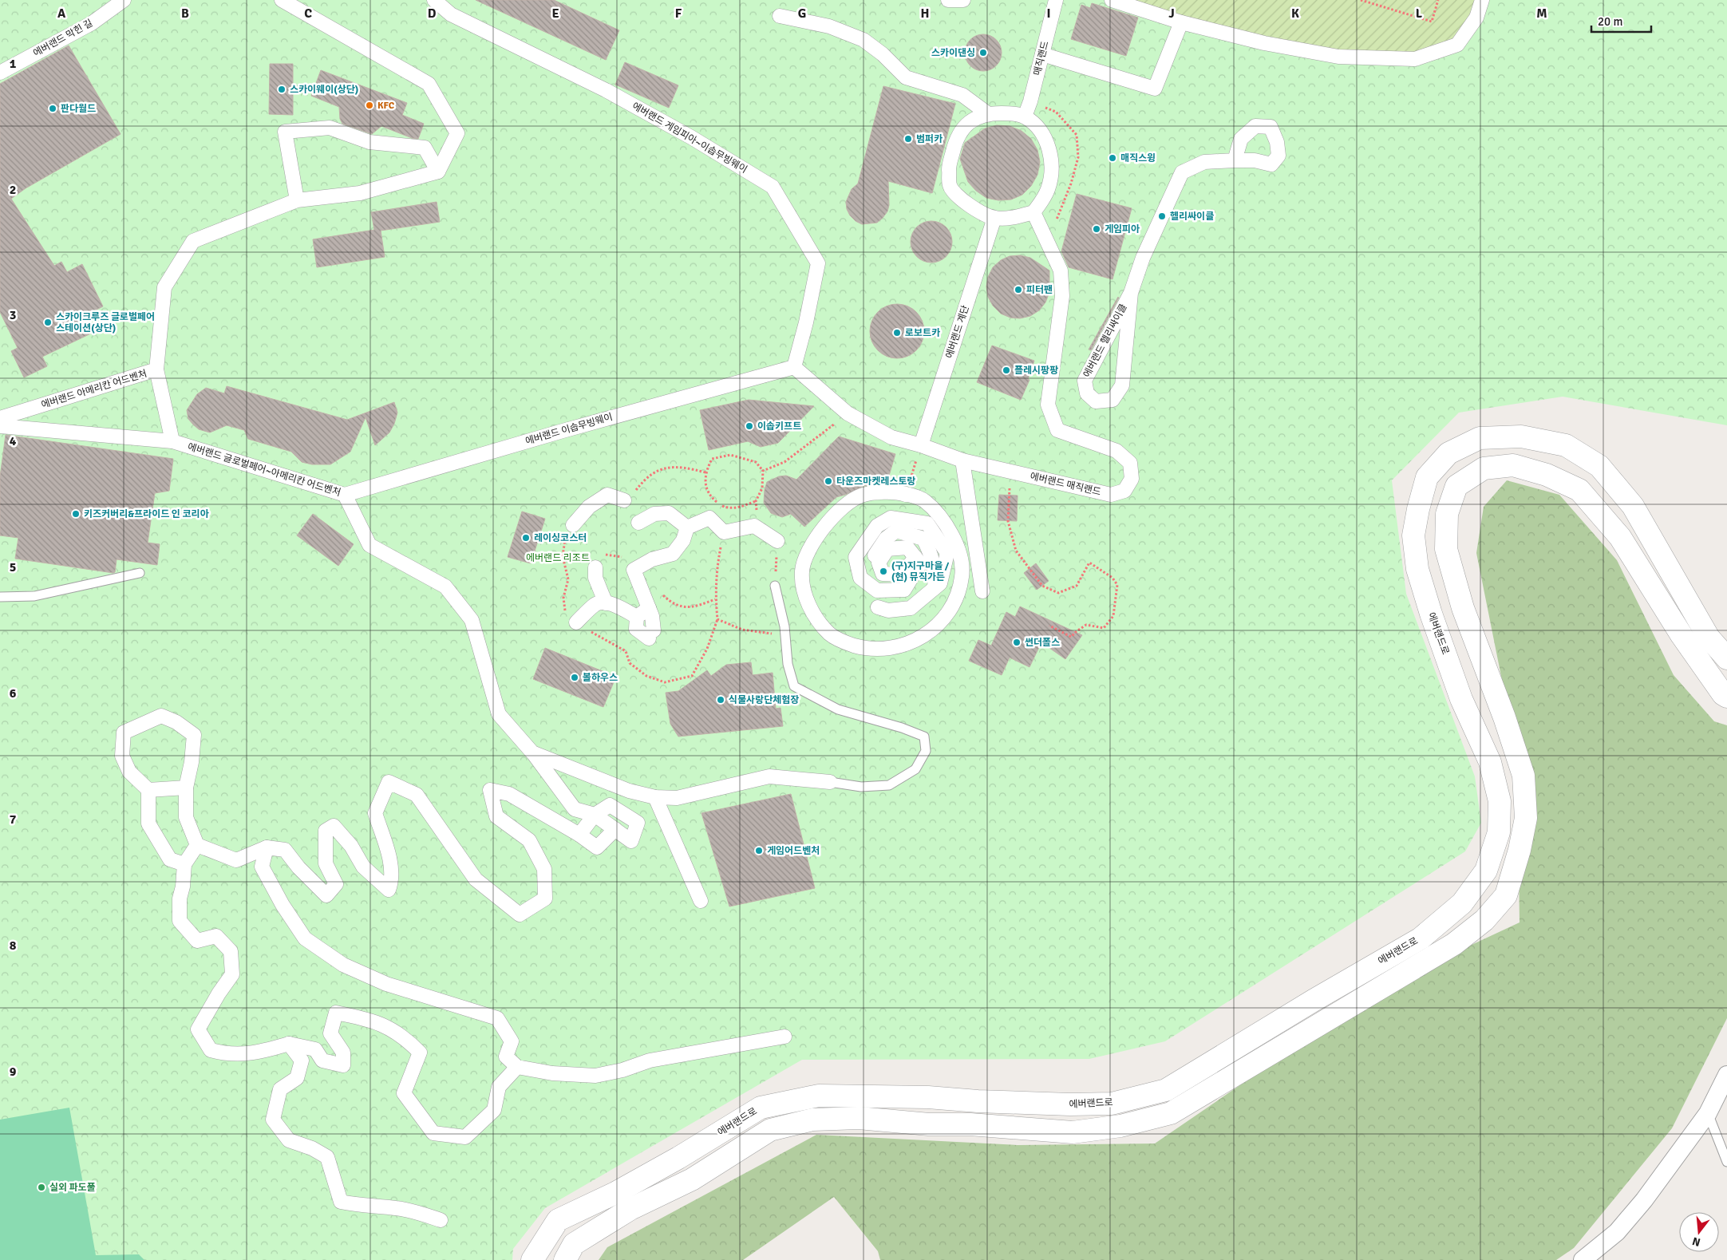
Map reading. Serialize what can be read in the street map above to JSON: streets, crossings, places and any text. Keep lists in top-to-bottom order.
{
  "streets": {
    "street": [
      "에버랜드 막힌 길",
      "매직랜드",
      "에버랜드 게임피아~이솝무빙웨이",
      "에버랜드 계단",
      "에버랜드 헬리싸이클",
      "에버랜드 아메리칸 어드벤처",
      "에버랜드 이솝무빙웨이",
      "에버랜드 글로벌페어~아메리칸 어드벤처",
      "에버랜드 매직랜드",
      "에버랜드로"
    ]
  },
  "crossings": [
    ["매직랜드", "에버랜드 계단"],
    ["매직랜드", "에버랜드 매직랜드"],
    ["에버랜드 게임피아~이솝무빙웨이", "에버랜드 이솝무빙웨이"],
    ["에버랜드 게임피아~이솝무빙웨이", "에버랜드 매직랜드"],
    ["에버랜드 계단", "에버랜드 매직랜드"],
    ["에버랜드 이솝무빙웨이", "에버랜드 글로벌페어~아메리칸 어드벤처"],
    ["에버랜드 이솝무빙웨이", "에버랜드 매직랜드"]
  ],
  "parks": ["에버랜드 리조트"],
  "places": [
    "스카이댄싱",
    "스카이웨이(상단)",
    "KFC",
    "판다월드",
    "범퍼카",
    "매직스윙",
    "헬리싸이클",
    "게임피아",
    "피터팬",
    "스카이크루즈 글로벌페어 스테이션(상단)",
    "로보트카",
    "플레시팡팡",
    "이솝키프트",
    "타운즈마켓레스토랑",
    "키즈커버리&프라이드 인 코리아",
    "레이싱코스터",
    "(구)지구마을 / (현) 뮤직가든",
    "썬더폴스",
    "볼하우스",
    "식물사랑단체험장",
    "게임어드벤처",
    "실외 파도풀"
  ],
  "scale_bar": "20 m",
  "north": "bottom",
  "grid": {
    "columns": [
      "A",
      "B",
      "C",
      "D",
      "E",
      "F",
      "G",
      "H",
      "I",
      "J",
      "K",
      "L",
      "M"
    ],
    "rows": [
      "1",
      "2",
      "3",
      "4",
      "5",
      "6",
      "7",
      "8",
      "9"
    ]
  }
}
